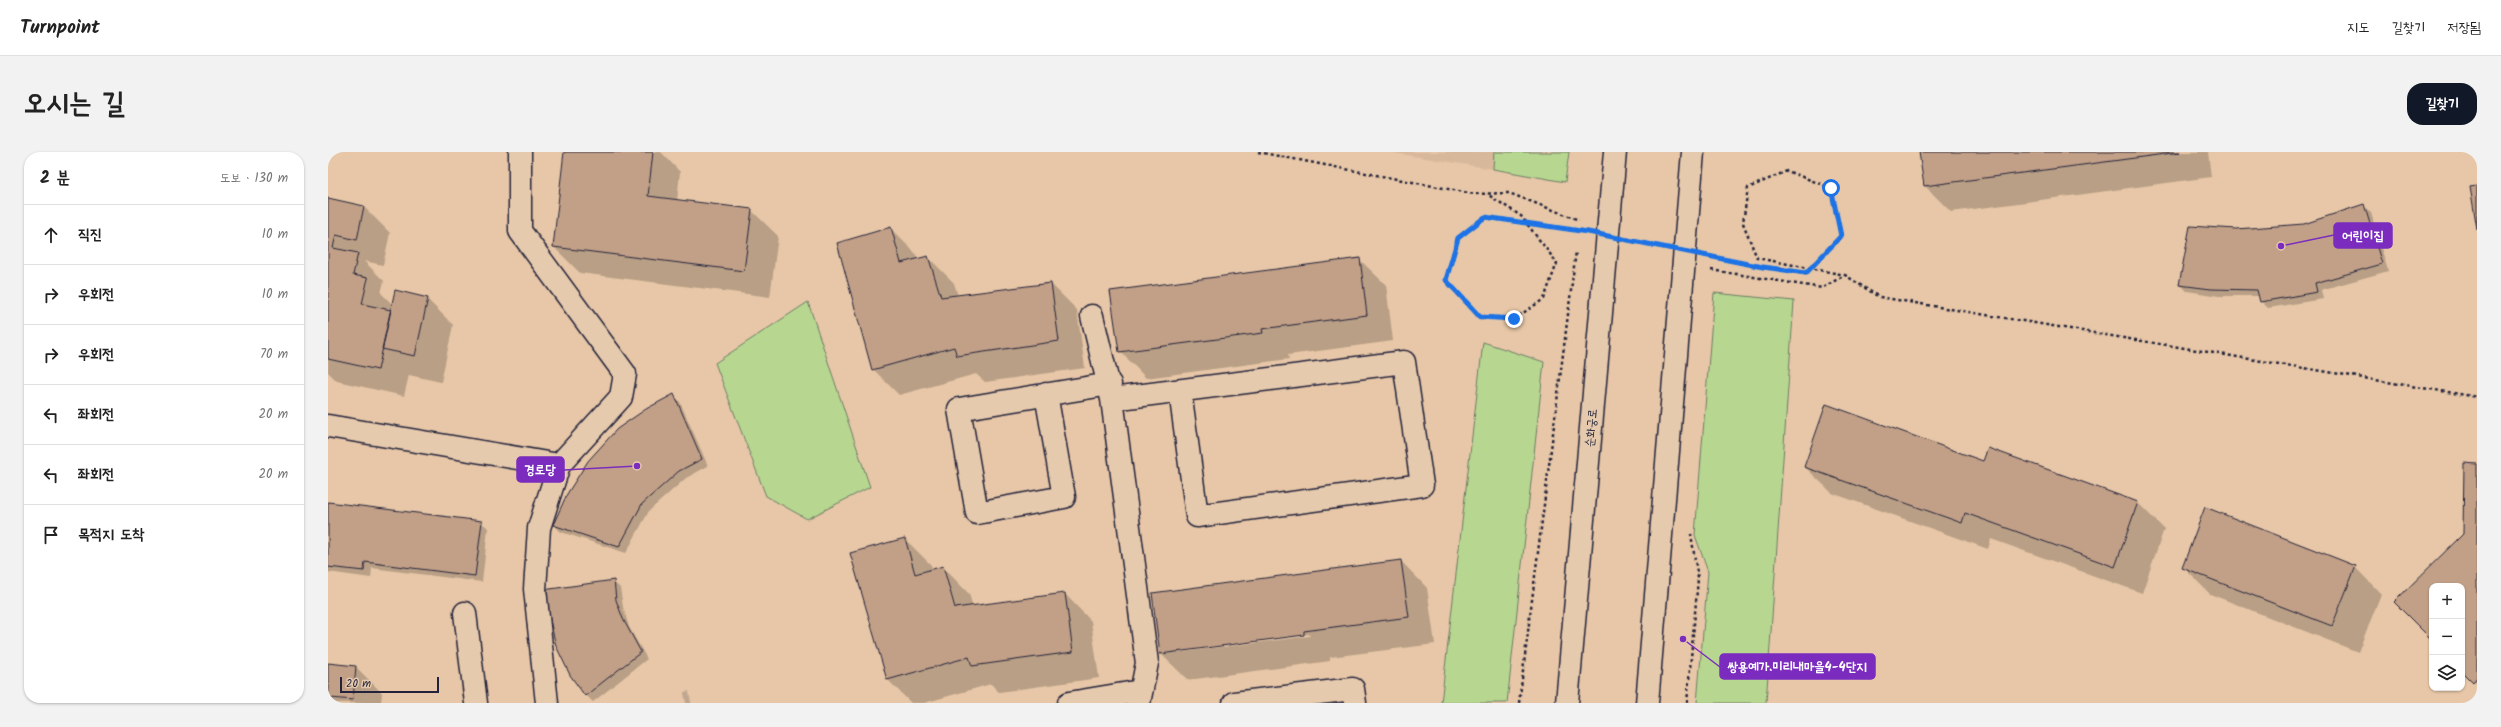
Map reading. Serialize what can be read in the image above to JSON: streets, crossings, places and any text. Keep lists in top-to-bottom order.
{
  "streets": {
    "street": ["순화궁로"]
  },
  "places": ["어린이집", "경로당", "쌍용예가.미리내마을4-4단지"],
  "scale_bar": "20 m",
  "page": {
    "header": "Turnpoint",
    "nav": ["지도", "길찾기", "저장됨"],
    "title": "오시는 길",
    "buttons": "길찾기",
    "heading": ["2 분", "도보 · 130 m"],
    "list": [
      ["직진", "10 m"],
      ["우회전", "10 m"],
      ["우회전", "70 m"],
      ["좌회전", "20 m"],
      ["좌회전", "20 m"],
      "목적지 도착"
    ],
    "map_buttons": ["+", "−"],
    "scale": "20 m"
  }
}
